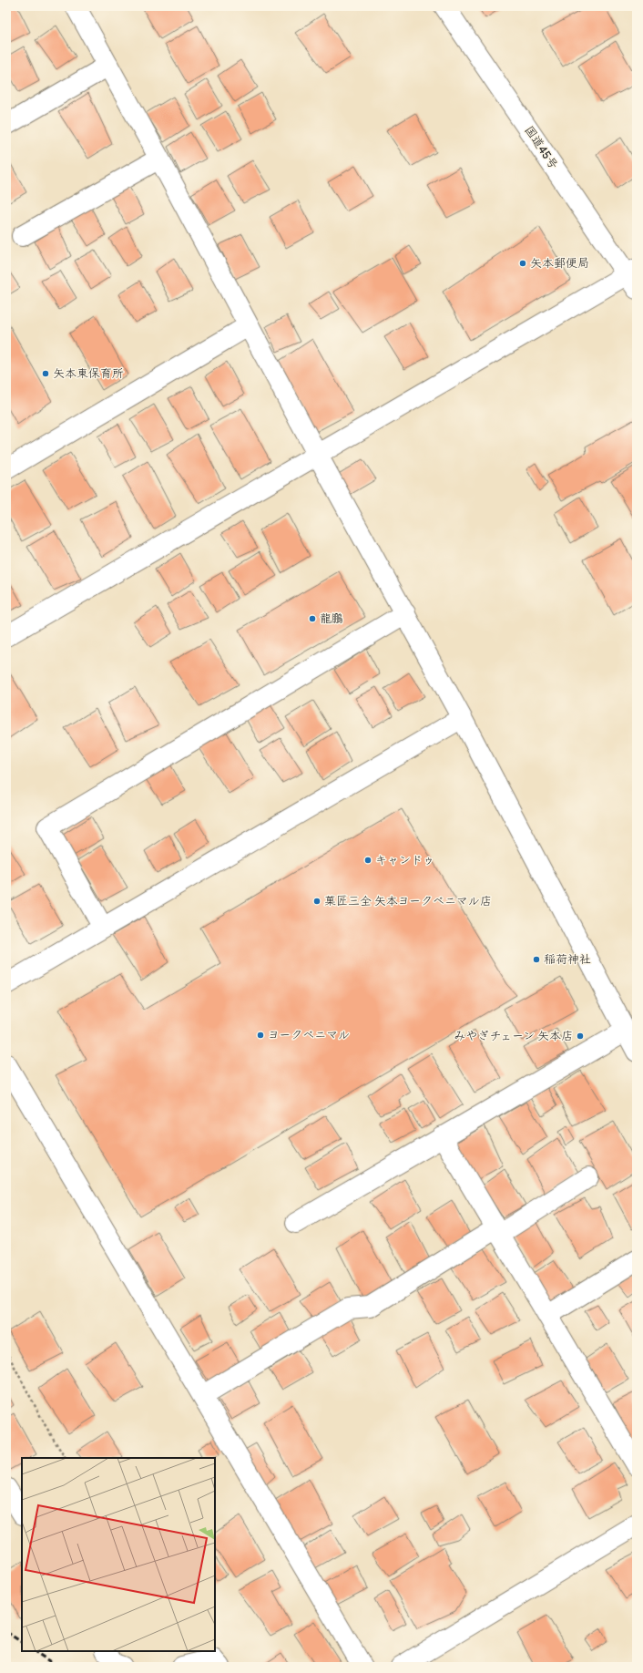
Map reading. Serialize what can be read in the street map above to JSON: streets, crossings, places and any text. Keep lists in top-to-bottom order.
{
  "streets": {
    "main road": ["国道45号"]
  },
  "places": [
    "矢本郵便局",
    "矢本東保育所",
    "龍鵬",
    "キャンドゥ",
    "菓匠三全 矢本ヨークベニマル店",
    "稲荷神社",
    "ヨークベニマル",
    "みやぎチェーン 矢本店"
  ]
}
